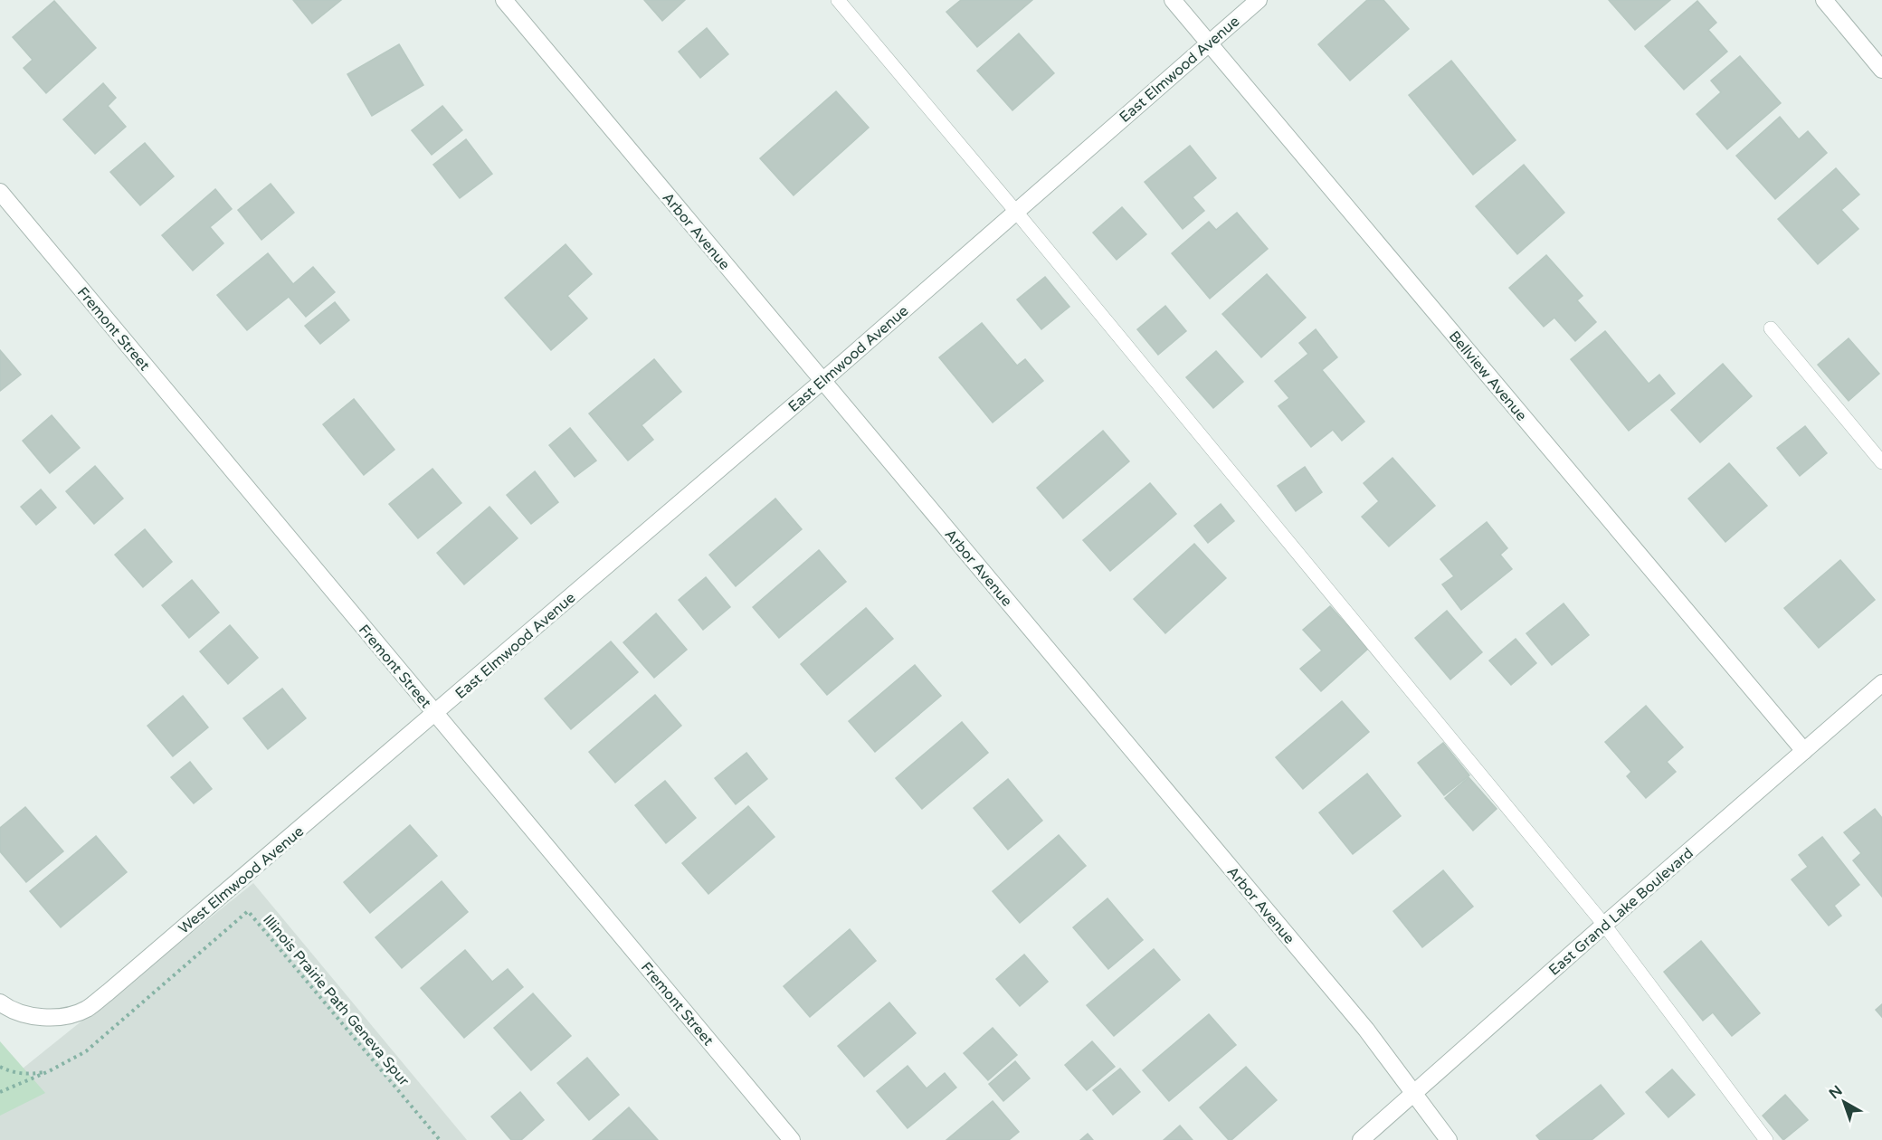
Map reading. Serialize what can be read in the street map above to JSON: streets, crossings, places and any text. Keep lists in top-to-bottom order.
{
  "streets": {
    "street": [
      "East Elmwood Avenue",
      "Arbor Avenue",
      "Fremont Street",
      "Bellview Avenue",
      "West Elmwood Avenue",
      "East Grand Lake Boulevard"
    ],
    "path": ["Illinois Prairie Path Geneva Spur"]
  },
  "crossings": [
    ["East Elmwood Avenue", "Arbor Avenue"],
    ["East Elmwood Avenue", "Fremont Street"],
    ["East Elmwood Avenue", "Bellview Avenue"],
    ["East Elmwood Avenue", "West Elmwood Avenue"],
    ["Arbor Avenue", "East Grand Lake Boulevard"],
    ["Fremont Street", "West Elmwood Avenue"],
    ["Bellview Avenue", "East Grand Lake Boulevard"]
  ],
  "north": "top left"
}
